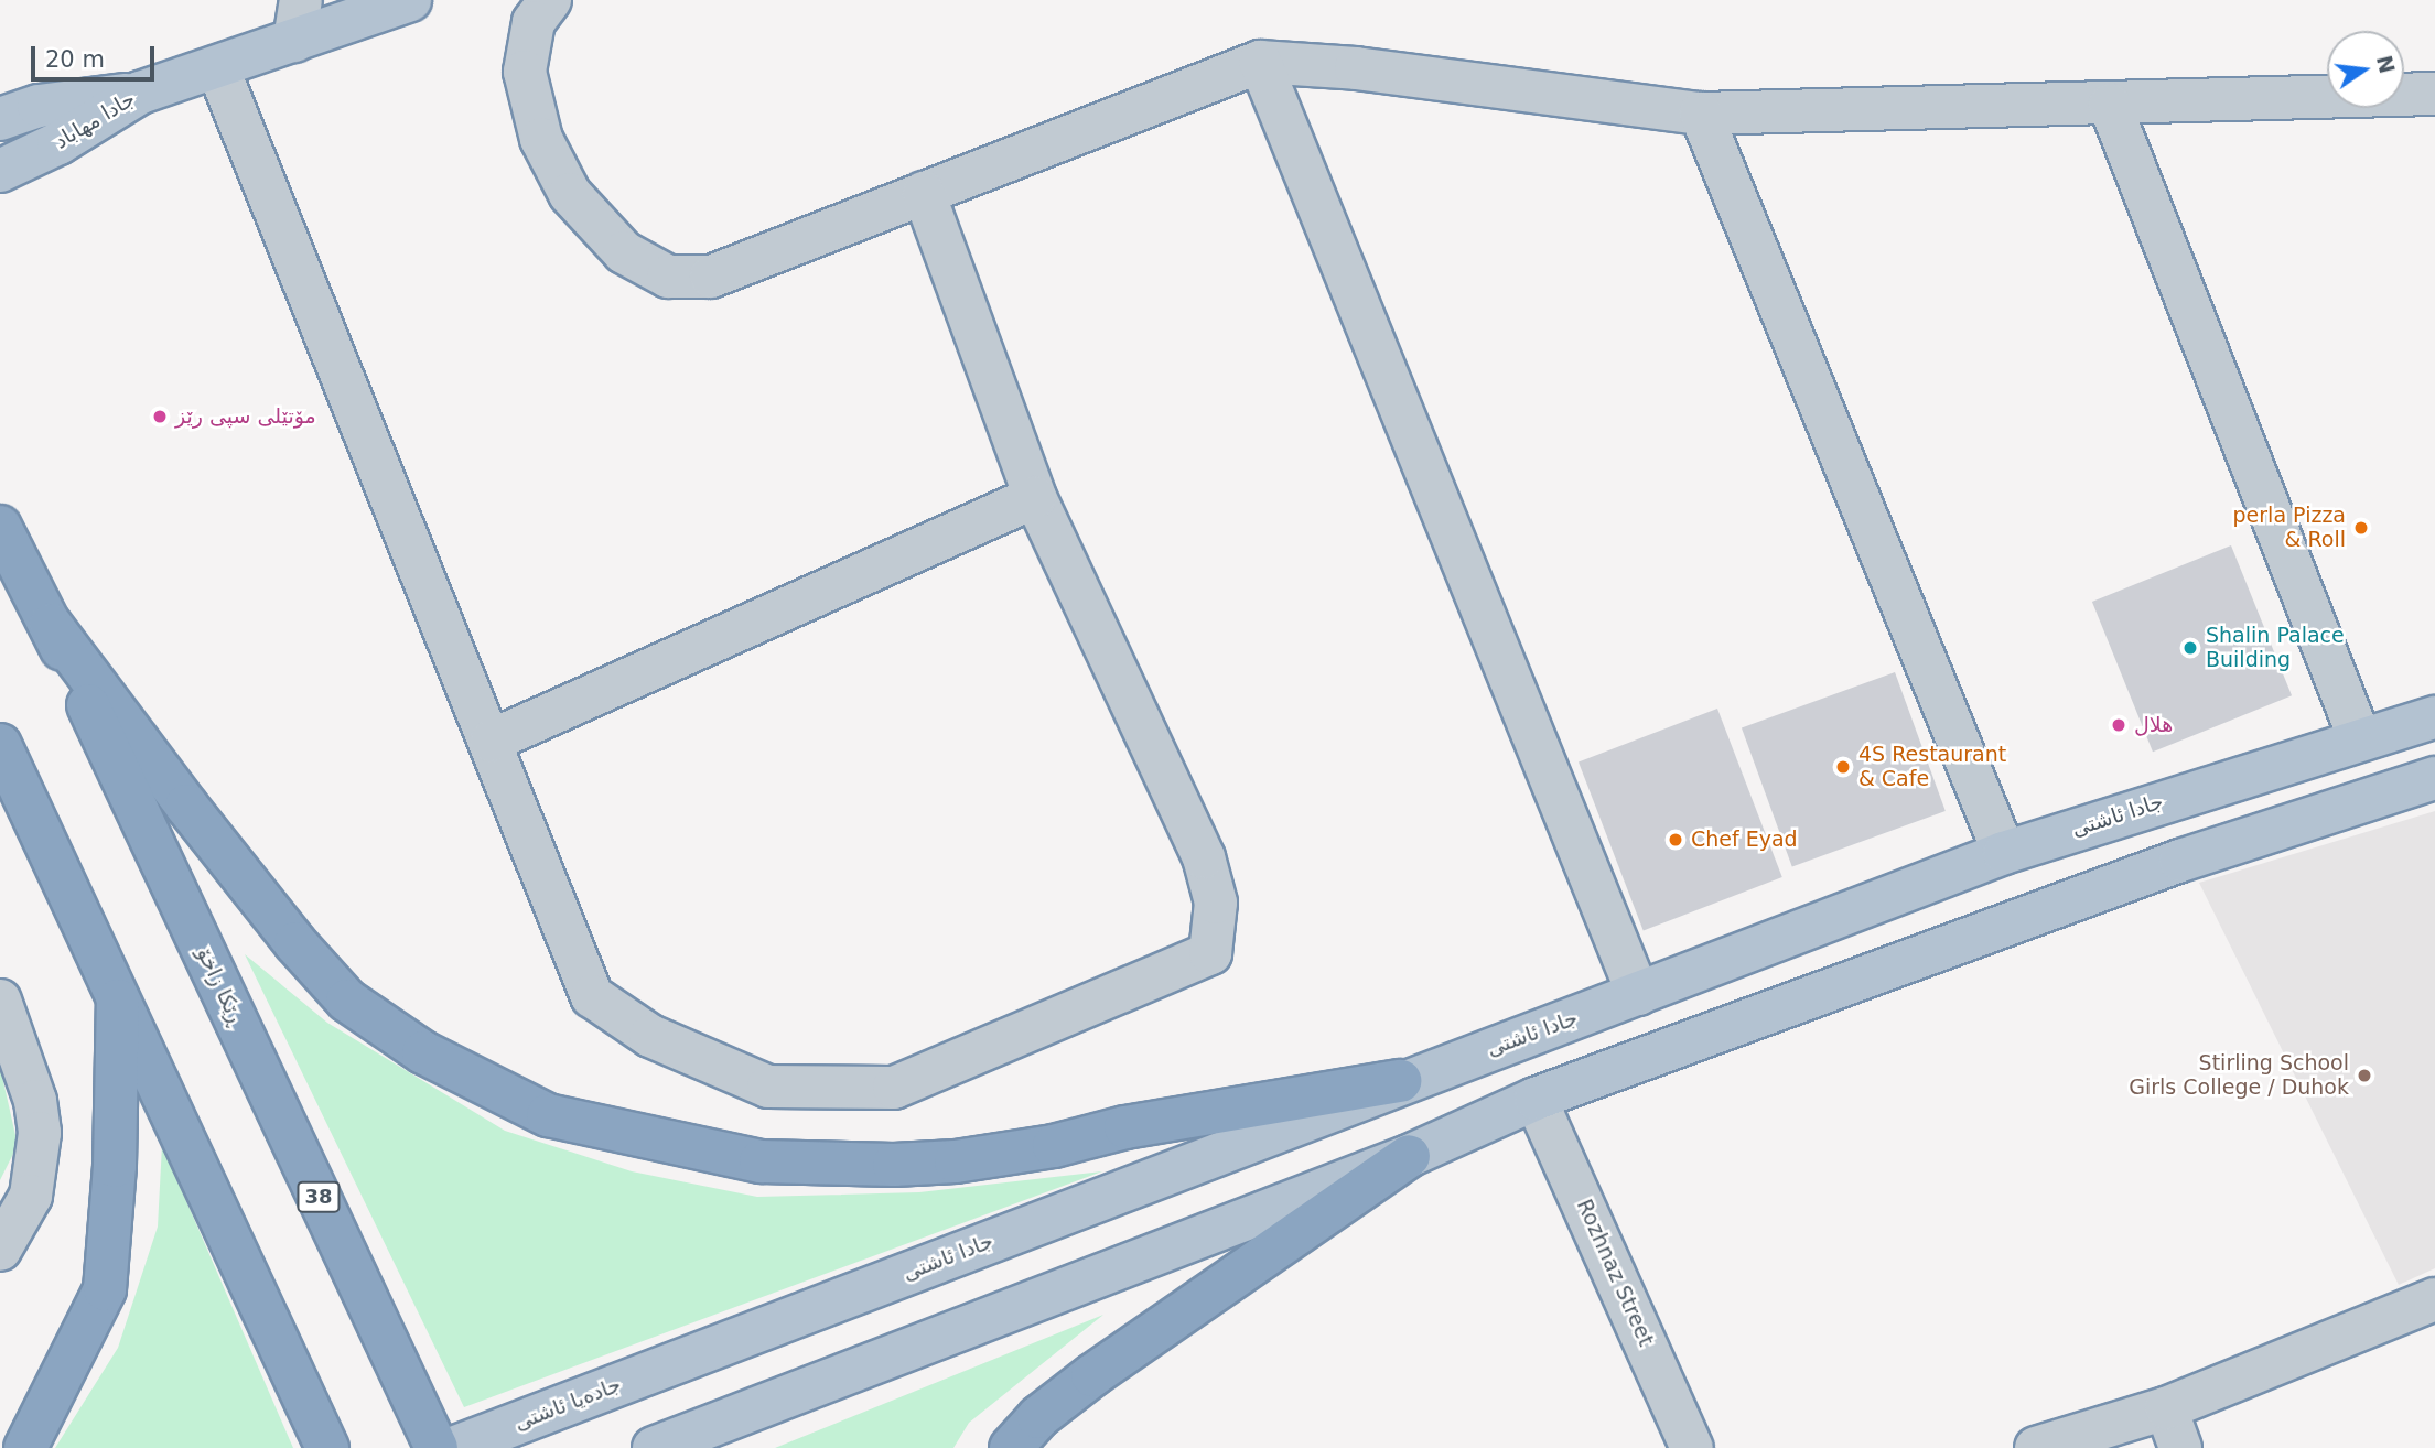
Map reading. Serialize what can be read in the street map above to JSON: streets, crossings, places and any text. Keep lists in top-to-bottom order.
{
  "streets": {
    "highway": ["ڕێکا زاخۆ", "38"],
    "main road": ["جادا مهاباد", "جادا ئاشتی", "جادەیا ئاشتی"],
    "street": ["Rozhnaz Street"]
  },
  "crossings": [
    ["جادا ئاشتی", "جادەیا ئاشتی"]
  ],
  "places": [
    "مۆتێلی سپی رێز",
    "perla Pizza & Roll",
    "Shalin Palace Building",
    "هلال",
    "4S Restaurant & Cafe",
    "Chef Eyad",
    "Stirling School Girls College / Duhok"
  ],
  "scale_bar": "20 m",
  "north": "right"
}
